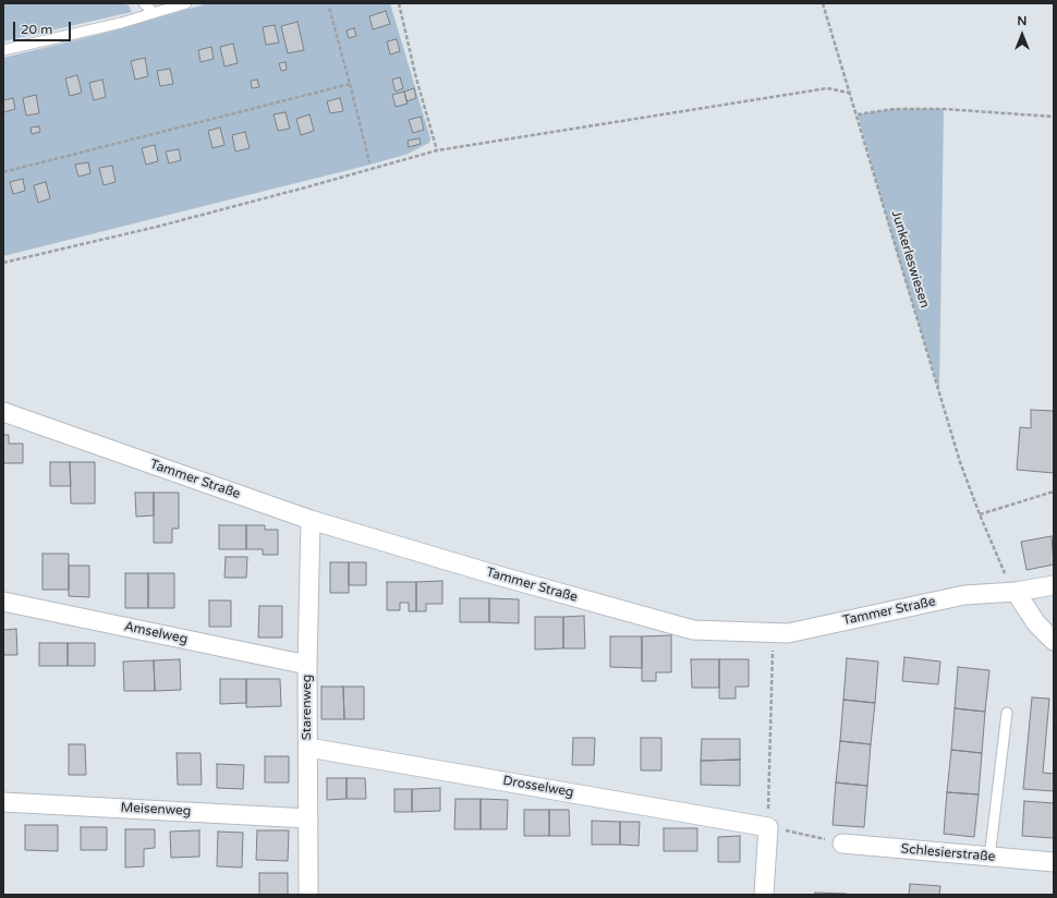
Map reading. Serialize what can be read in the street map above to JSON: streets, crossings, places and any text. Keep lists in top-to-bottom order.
{
  "streets": {
    "street": [
      "Tammer Straße",
      "Amselweg",
      "Starenweg",
      "Drosselweg",
      "Meisenweg",
      "Schlesierstraße"
    ],
    "path": ["Junkerleswiesen"]
  },
  "crossings": [
    ["Junkerleswiesen", "Tammer Straße"],
    ["Tammer Straße", "Starenweg"],
    ["Amselweg", "Starenweg"],
    ["Starenweg", "Drosselweg"],
    ["Starenweg", "Meisenweg"]
  ],
  "scale_bar": "20 m",
  "north": "top"
}
